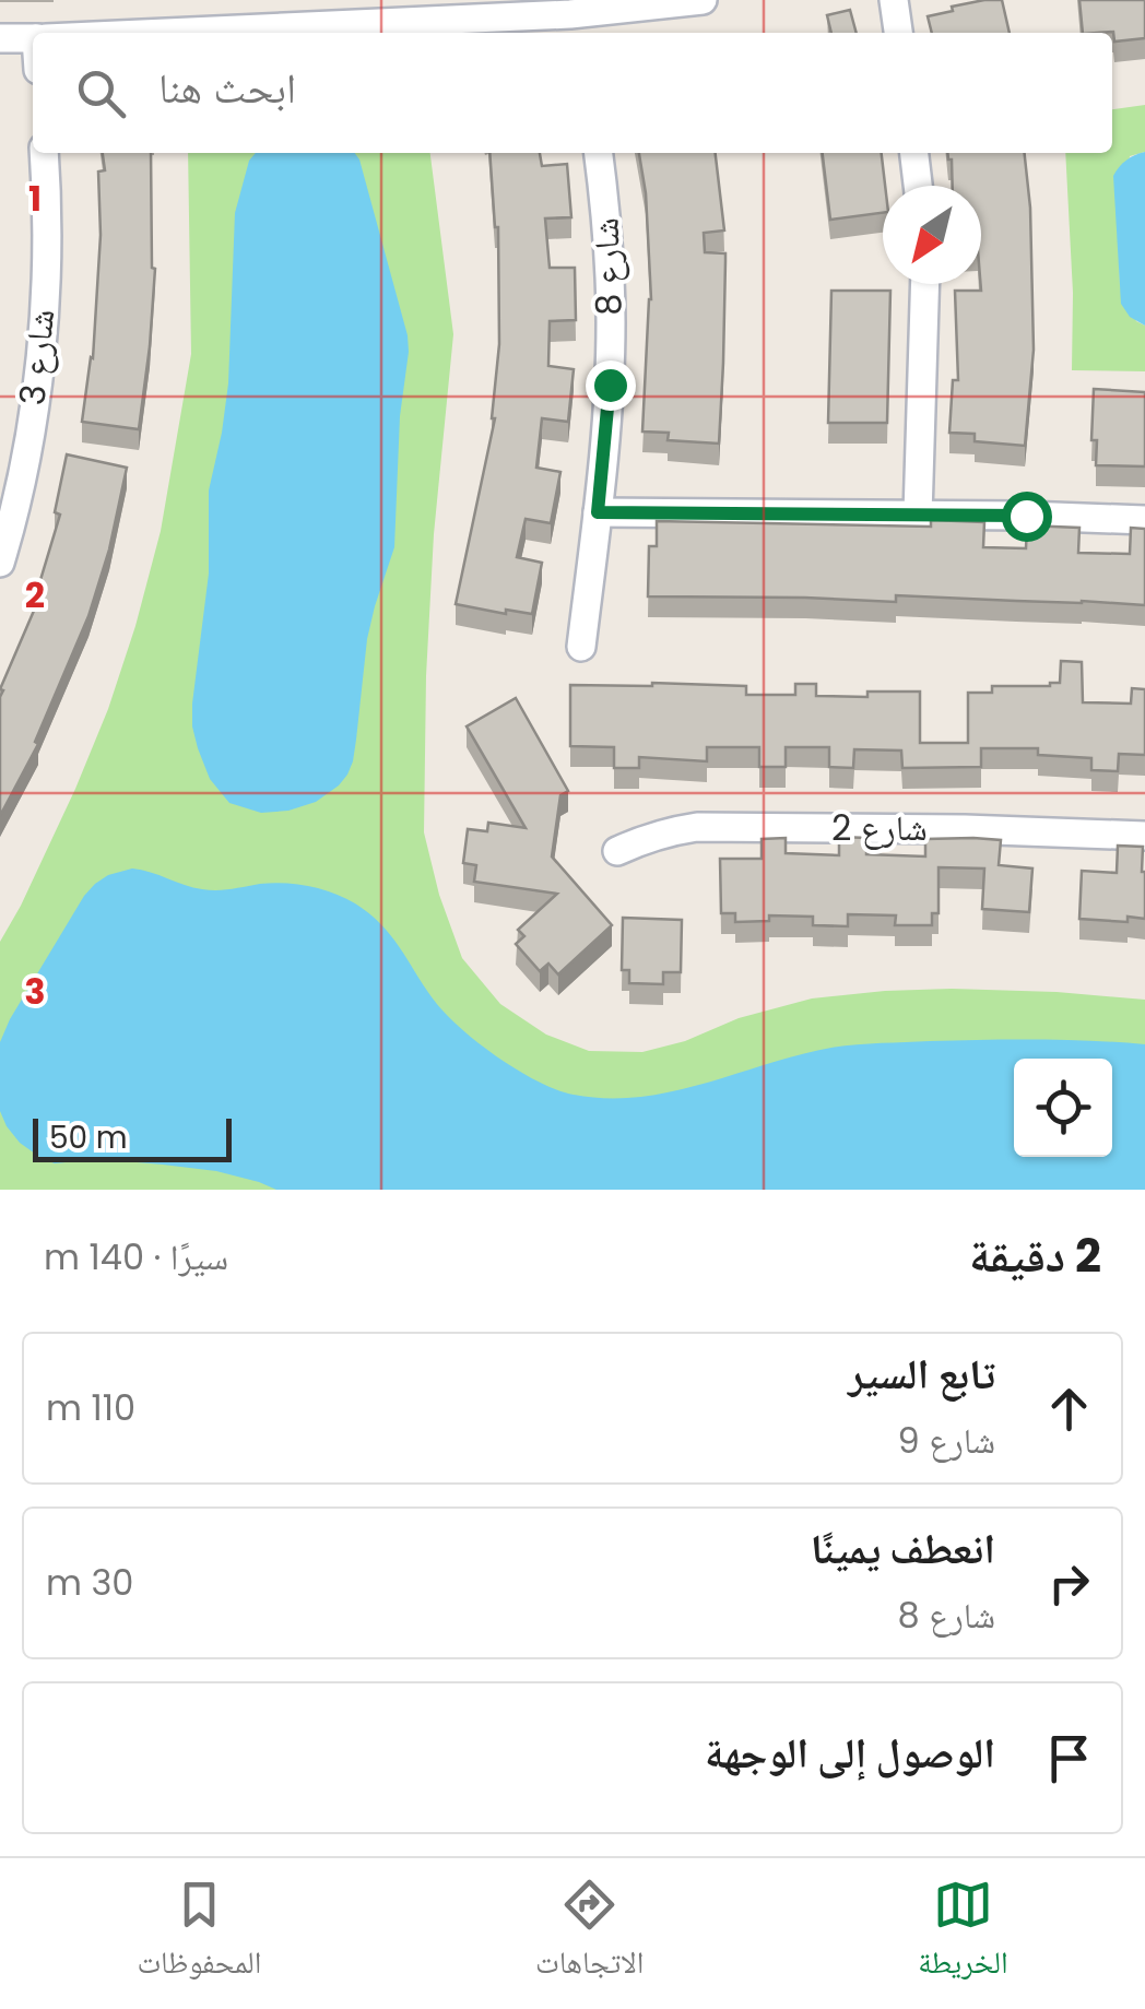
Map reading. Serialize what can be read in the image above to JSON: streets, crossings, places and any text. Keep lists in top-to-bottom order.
{
  "streets": {
    "street": ["شارع 8", "شارع 3", "شارع 2"]
  },
  "scale_bar": "50 m",
  "north": "bottom left",
  "page": {
    "search": "ابحث هنا",
    "scale": "50 m",
    "heading": ["2 دقيقة", "سيرًا · 140 m"],
    "list": [
      ["تابع السير", "شارع 9", "110 m"],
      ["انعطف يمينًا", "شارع 8", "30 m"],
      "الوصول إلى الوجهة"
    ],
    "nav": ["الخريطة", "الاتجاهات", "المحفوظات"]
  },
  "grid": {
    "rows": ["1", "2", "3"]
  }
}
